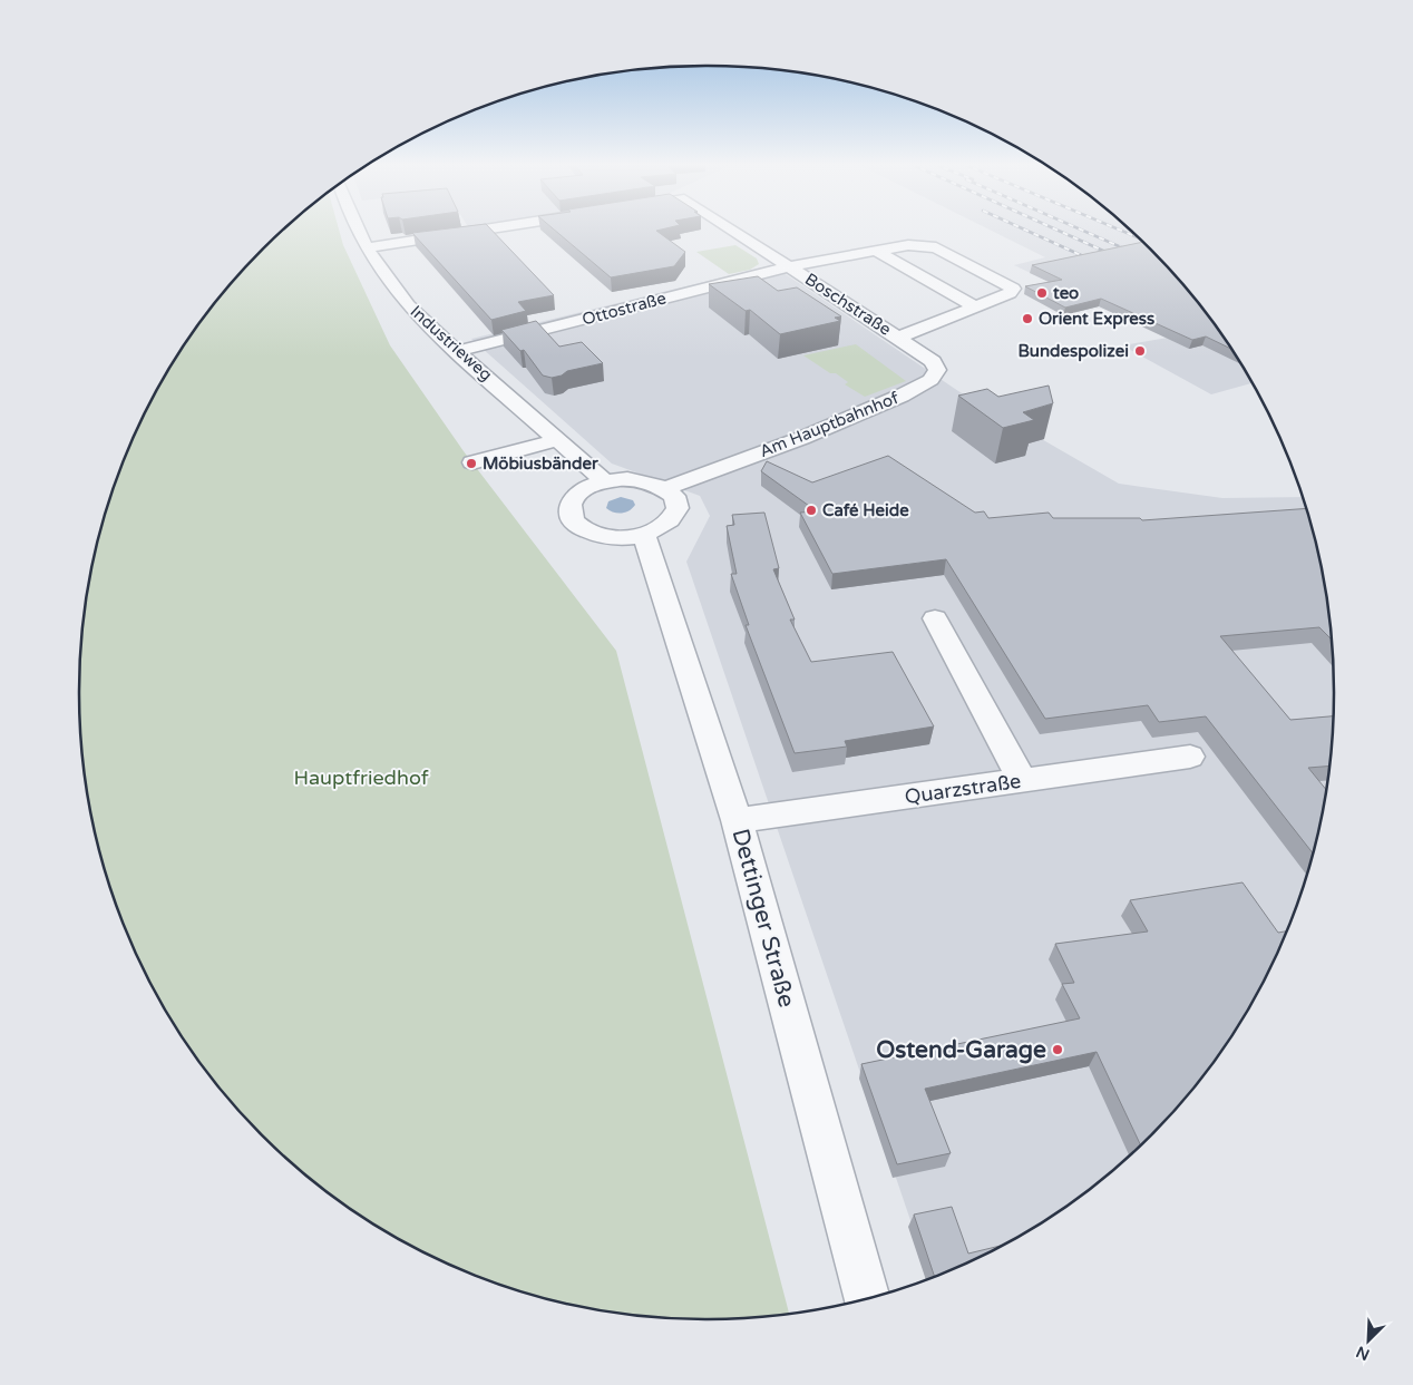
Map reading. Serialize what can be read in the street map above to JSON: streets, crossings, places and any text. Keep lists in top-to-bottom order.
{
  "streets": {
    "street": [
      "Boschstraße",
      "Ottostraße",
      "Industrieweg",
      "Am Hauptbahnhof",
      "Quarzstraße",
      "Dettinger Straße"
    ]
  },
  "crossings": [
    ["Boschstraße", "Ottostraße"],
    ["Boschstraße", "Am Hauptbahnhof"],
    ["Ottostraße", "Industrieweg"],
    ["Quarzstraße", "Dettinger Straße"]
  ],
  "parks": ["Hauptfriedhof"],
  "places": [
    "teo",
    "Orient Express",
    "Bundespolizei",
    "Möbiusbänder",
    "Café Heide",
    "Ostend-Garage"
  ],
  "north": "bottom left"
}
